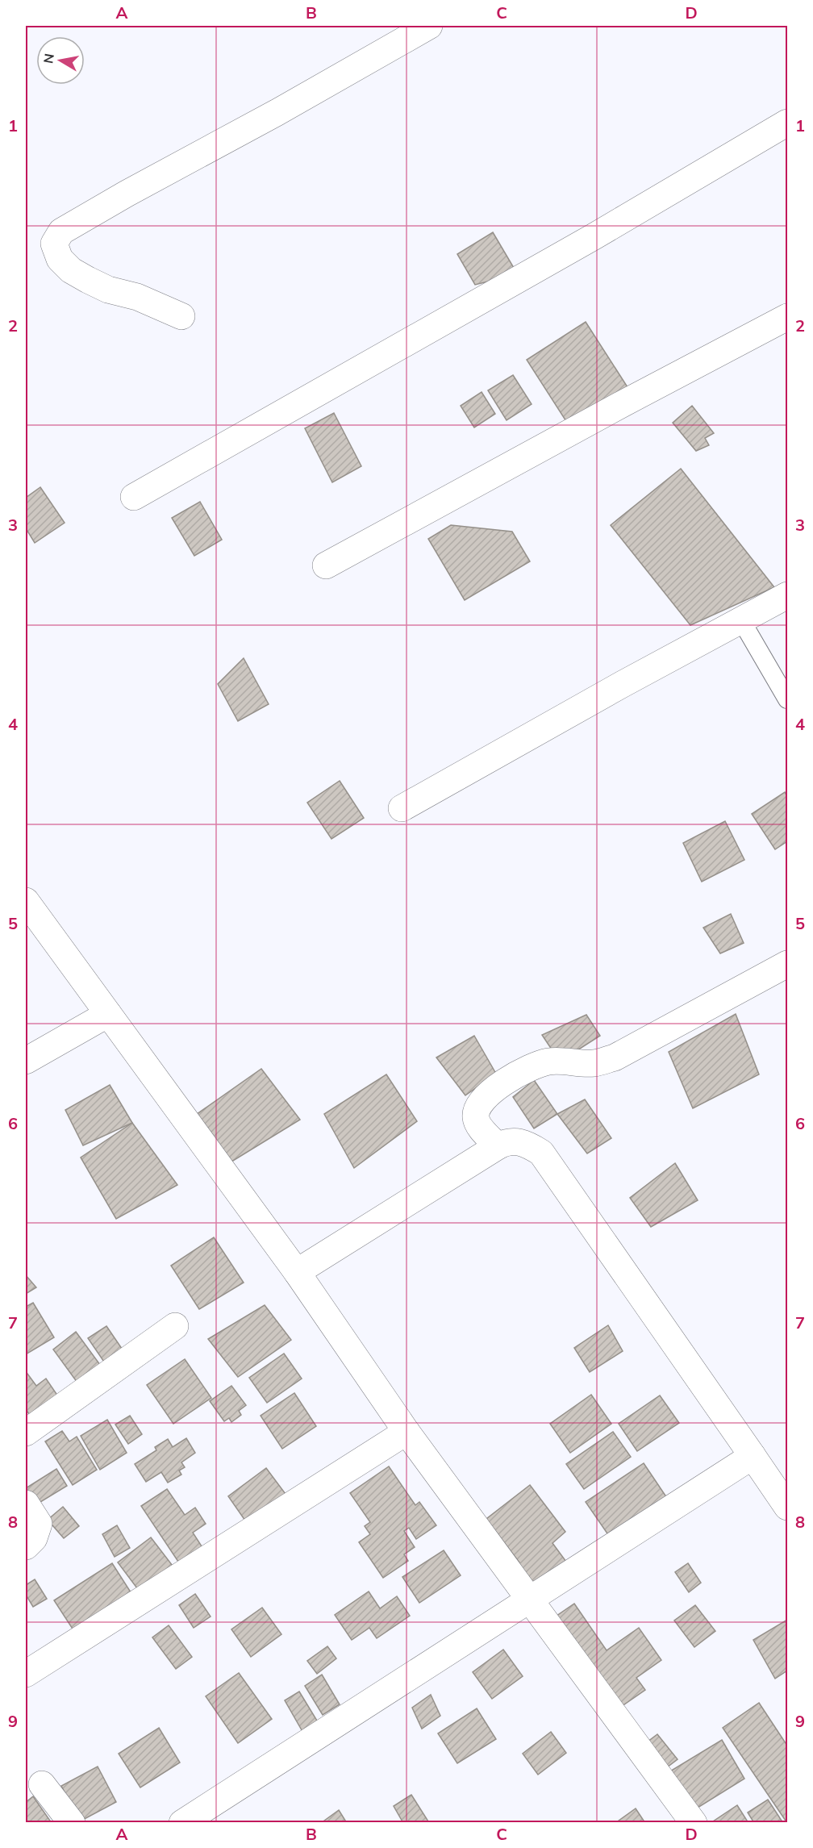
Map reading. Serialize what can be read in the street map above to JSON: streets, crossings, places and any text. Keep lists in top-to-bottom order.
{
  "north": "left",
  "grid": {
    "columns": [
      "A",
      "B",
      "C",
      "D"
    ],
    "rows": [
      "1",
      "2",
      "3",
      "4",
      "5",
      "6",
      "7",
      "8",
      "9"
    ]
  }
}
